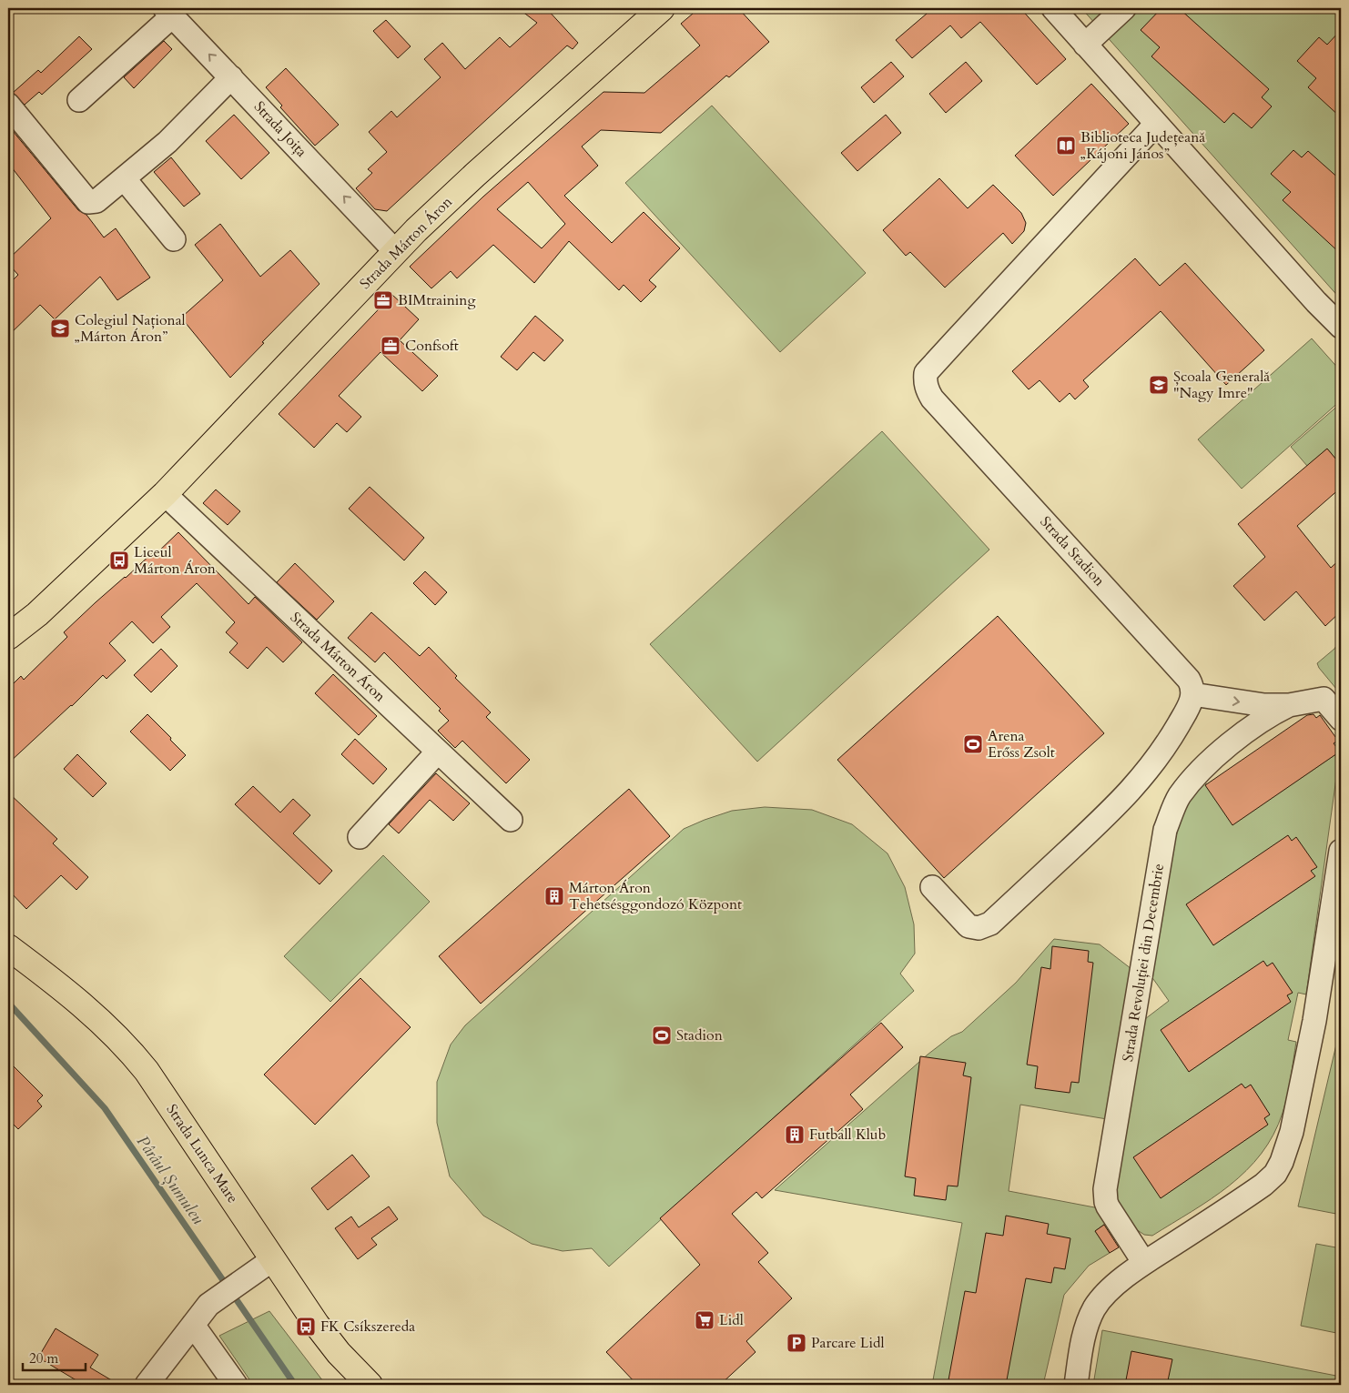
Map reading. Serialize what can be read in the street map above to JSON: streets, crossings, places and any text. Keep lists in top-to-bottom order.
{
  "streets": {
    "main road": ["Strada Márton Áron", "Strada Lunca Mare"],
    "street": ["Strada Joița", "Strada Stadion", "Strada Revoluției din Decembrie"]
  },
  "crossings": [
    ["Strada Joița", "Strada Márton Áron"]
  ],
  "one_way": ["Strada Joița"],
  "water": ["Pârâul Șumuleu"],
  "places": {
    "library": ["Biblioteca Județeană „Kájoni János”"],
    "office": ["BIMtraining", "Confsoft"],
    "school or university": ["Colegiul Național „Márton Áron”", "Școala Generală \"Nagy Imre\""],
    "bus stop": ["Liceul Márton Áron", "FK Csíkszereda"],
    "sports": ["Arena Erőss Zsolt", "Stadion"],
    "building": ["Márton Áron Tehetsésggondozó Központ", "Futball Klub"],
    "supermarket": ["Lidl"],
    "parking": ["Parcare Lidl"]
  },
  "scale_bar": "20 m"
}
